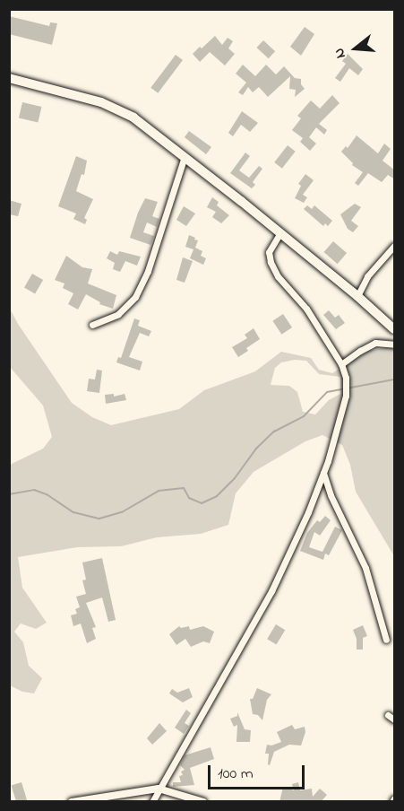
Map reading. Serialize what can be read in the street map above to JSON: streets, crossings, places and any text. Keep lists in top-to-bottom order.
{
  "scale_bar": "100 m",
  "north": "left"
}
